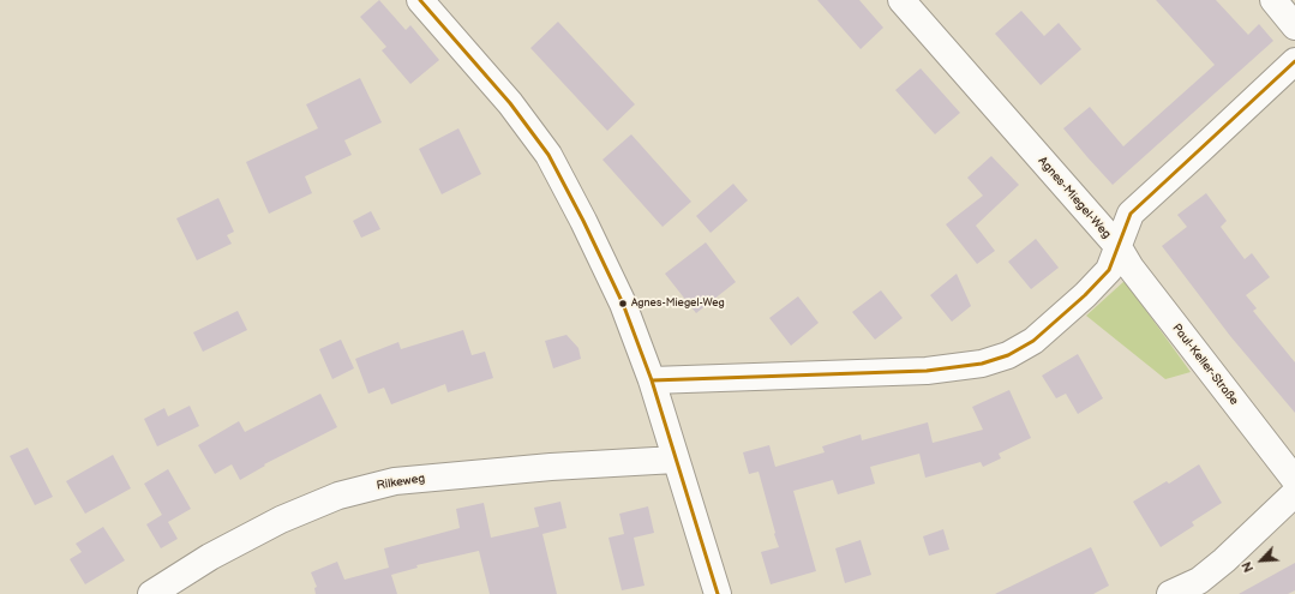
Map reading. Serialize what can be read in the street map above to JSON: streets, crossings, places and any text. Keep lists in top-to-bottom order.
{
  "streets": {
    "street": ["Agnes-Miegel-Weg", "Paul-Keller-Straße", "Rilkeweg"]
  },
  "crossings": [
    ["Agnes-Miegel-Weg", "Paul-Keller-Straße"]
  ],
  "places": ["Agnes-Miegel-Weg"],
  "north": "bottom left"
}
